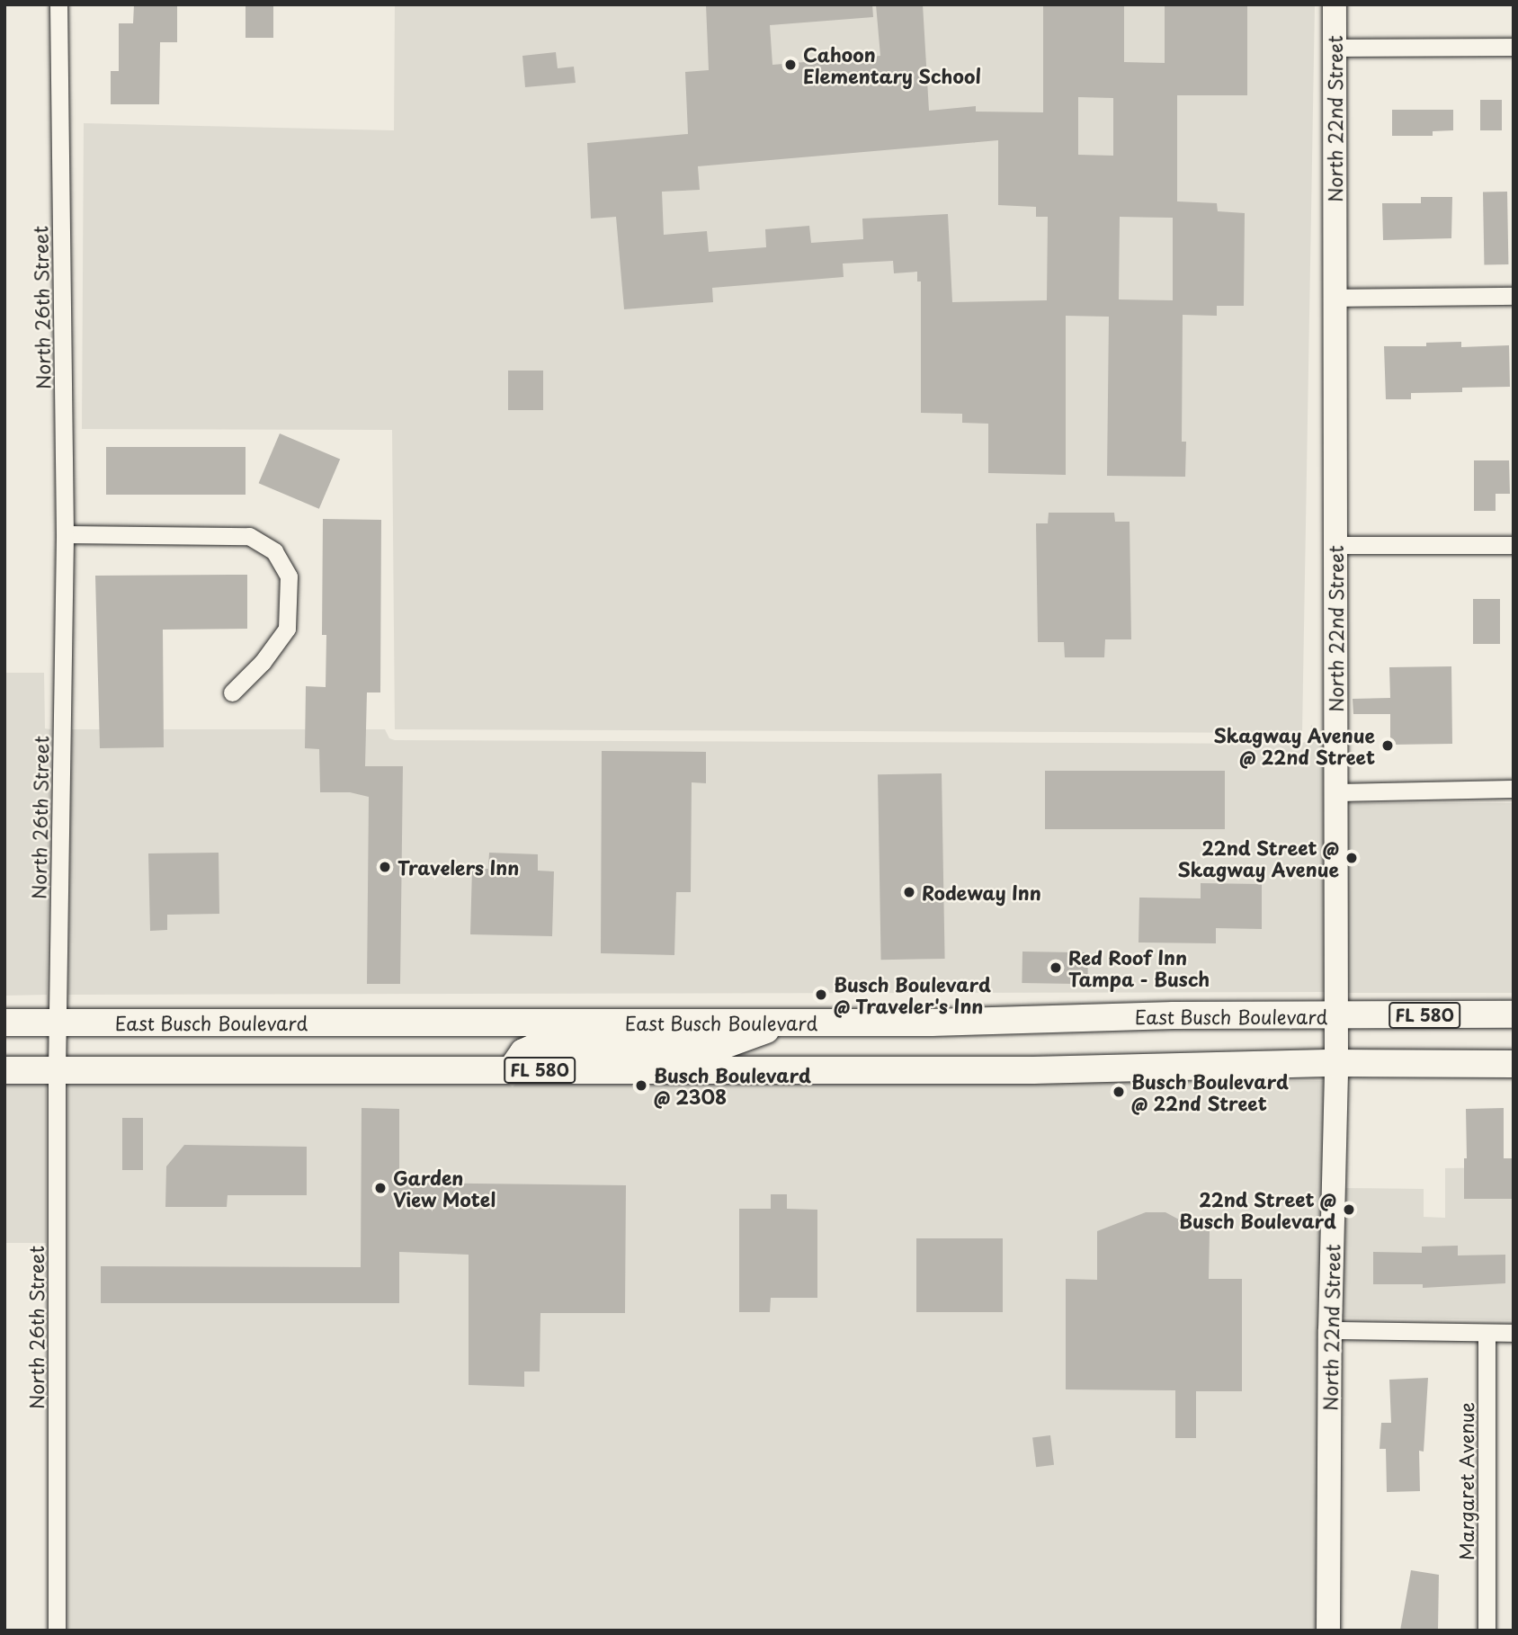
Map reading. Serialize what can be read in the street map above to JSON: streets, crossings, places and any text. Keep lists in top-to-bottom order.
{
  "streets": {
    "main road": ["FL 580", "East Busch Boulevard"],
    "street": ["North 22nd Street", "North 26th Street", "Margaret Avenue"]
  },
  "crossings": [
    ["North 22nd Street", "FL 580"],
    ["North 22nd Street", "East Busch Boulevard"],
    ["North 26th Street", "FL 580"],
    ["North 26th Street", "East Busch Boulevard"]
  ],
  "places": [
    "Cahoon Elementary School",
    "Skagway Avenue @ 22nd Street",
    "22nd Street @ Skagway Avenue",
    "Travelers Inn",
    "Rodeway Inn",
    "Red Roof Inn Tampa - Busch",
    "Busch Boulevard @ Traveler's Inn",
    "Busch Boulevard @ 2308",
    "Busch Boulevard @ 22nd Street",
    "Garden View Motel",
    "22nd Street @ Busch Boulevard"
  ]
}
